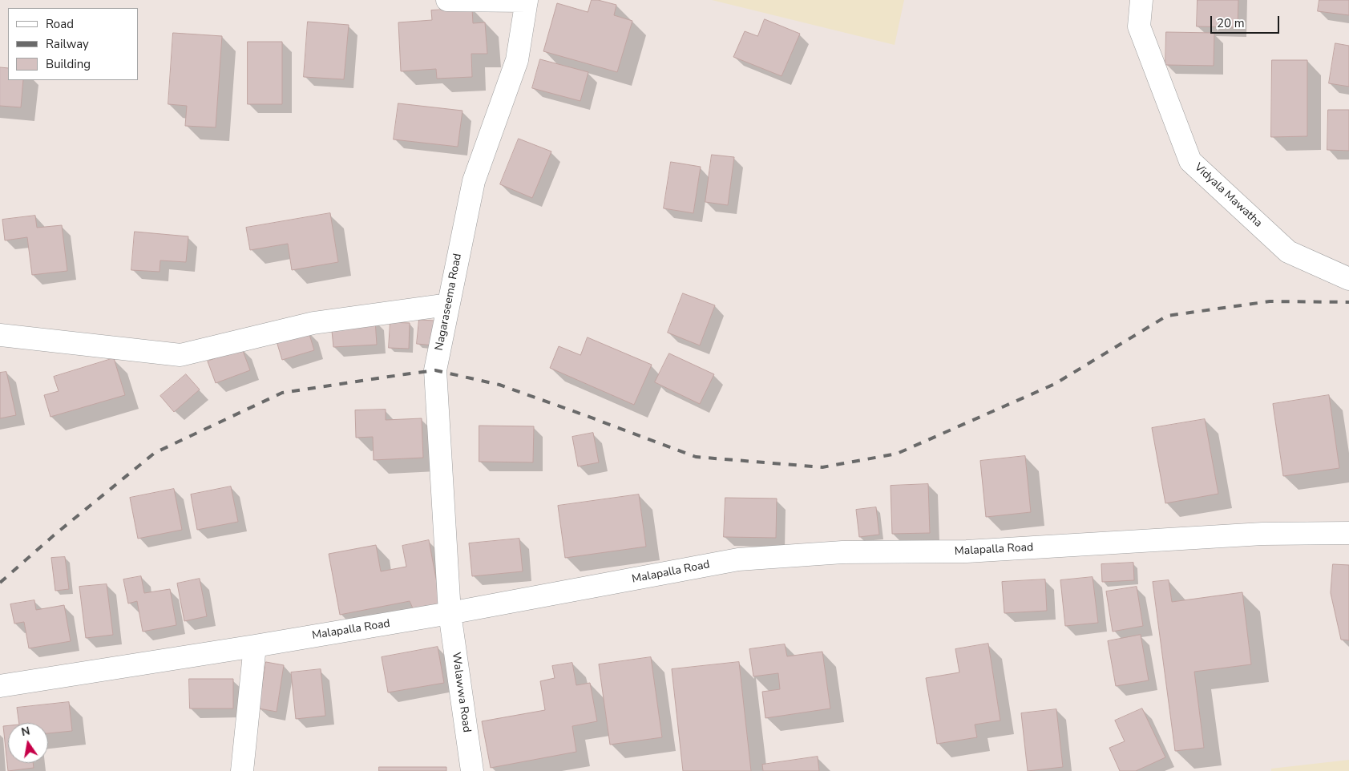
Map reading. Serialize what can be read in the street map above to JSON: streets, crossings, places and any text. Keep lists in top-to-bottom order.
{
  "streets": {
    "street": [
      "Vidyala Mawatha",
      "Nagaraseema Road",
      "Malapalla Road",
      "Walawwa Road"
    ]
  },
  "crossings": [
    ["Nagaraseema Road", "Malapalla Road"],
    ["Nagaraseema Road", "Walawwa Road"],
    ["Malapalla Road", "Walawwa Road"]
  ],
  "legend": ["Road", "Railway", "Building"],
  "scale_bar": "20 m",
  "north": "top"
}
